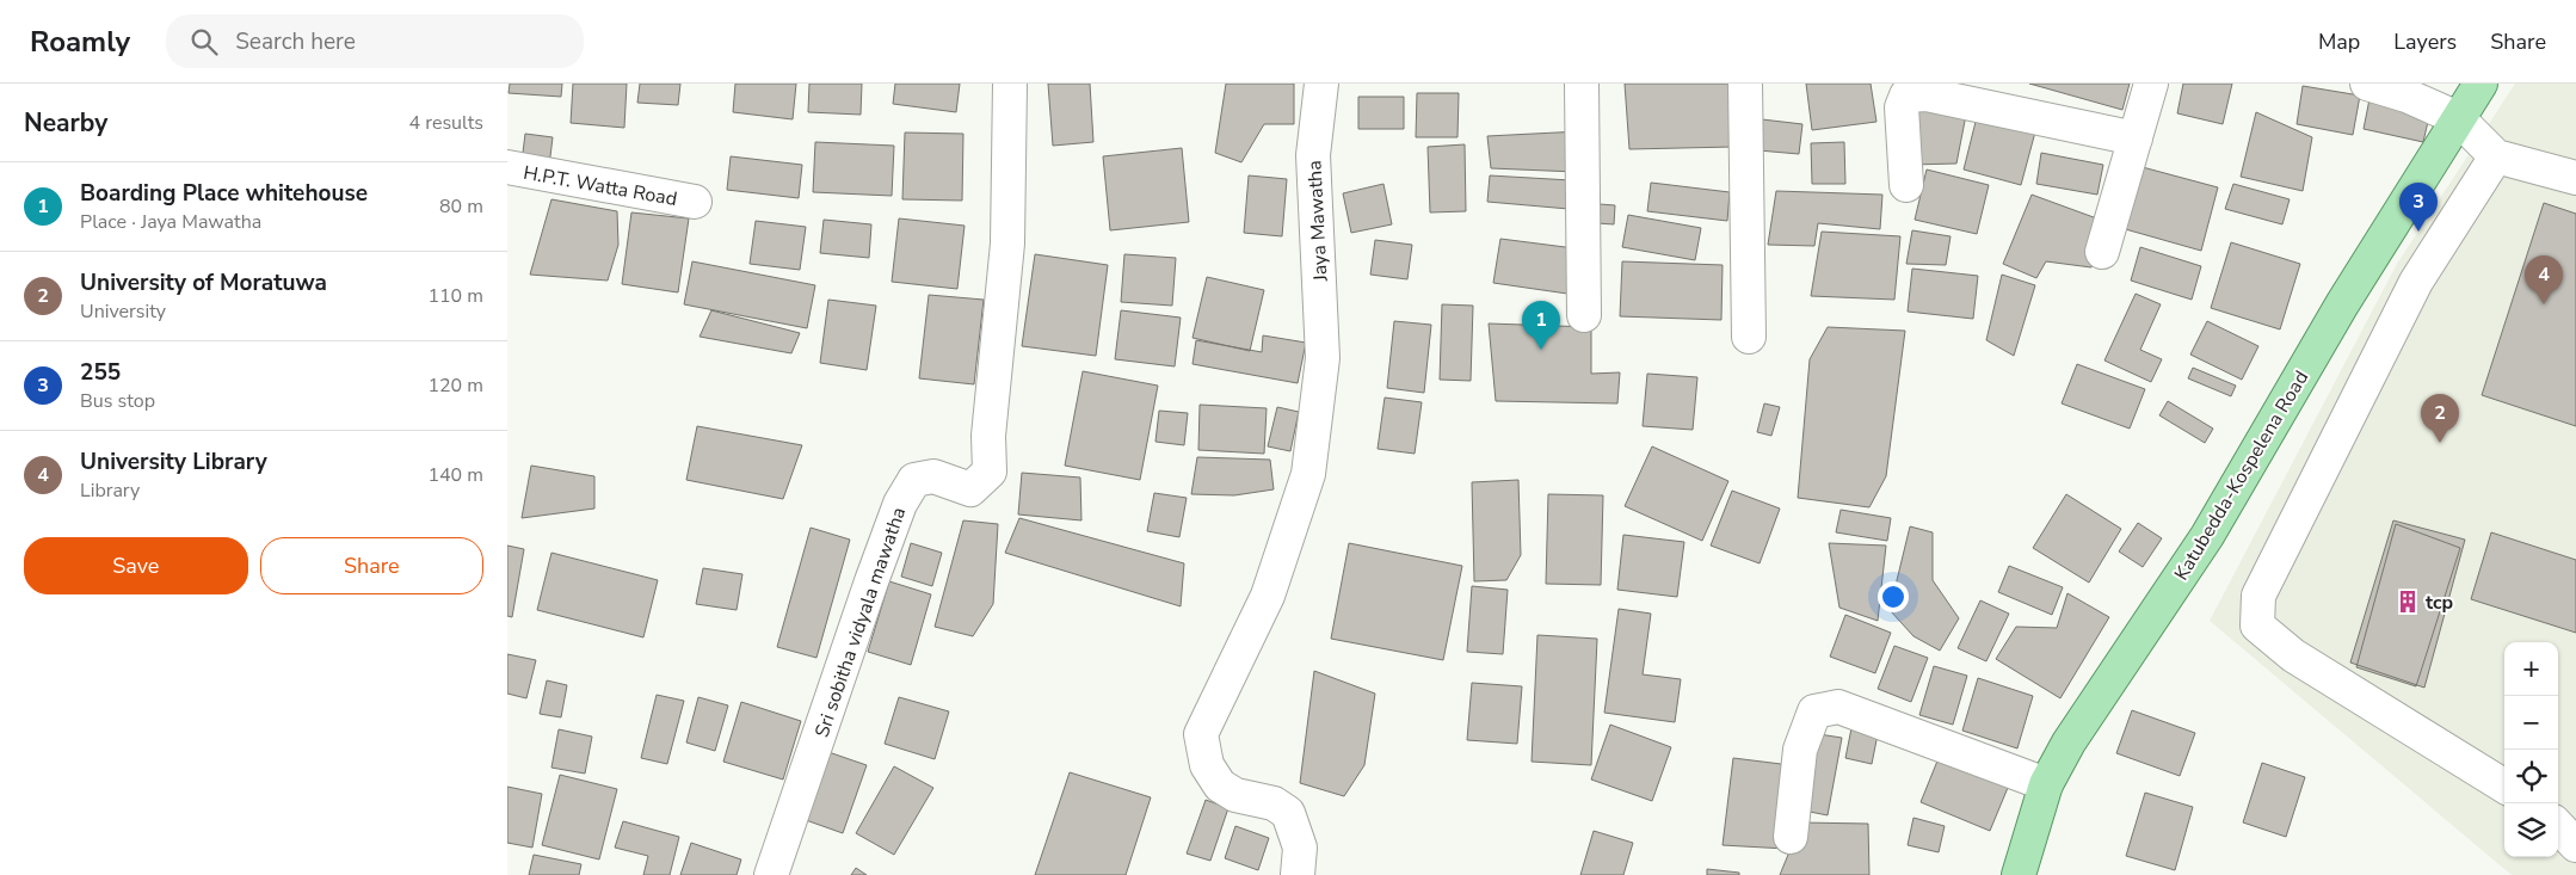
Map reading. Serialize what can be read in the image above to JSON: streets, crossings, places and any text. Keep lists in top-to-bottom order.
{
  "streets": {
    "main road": ["Katubedda-Kospelena Road"],
    "street": ["H.P.T. Watta Road", "Jaya Mawatha", "Sri sobitha vidyala mawatha"]
  },
  "places": {
    "building": ["tcp"]
  },
  "page": {
    "header": "Roamly",
    "search": "Search here",
    "nav": ["Map", "Layers", "Share"],
    "heading": ["Nearby", "4 results"],
    "list": [
      {
        "mark": "1",
        "name": "Boarding Place whitehouse",
        "note": "Place · Jaya Mawatha",
        "value": "80 m"
      },
      {
        "mark": "2",
        "name": "University of Moratuwa",
        "note": "University",
        "value": "110 m"
      },
      {
        "mark": "3",
        "name": "255",
        "note": "Bus stop",
        "value": "120 m"
      },
      {
        "mark": "4",
        "name": "University Library",
        "note": "Library",
        "value": "140 m"
      }
    ],
    "pins": [
      "3",
      "4",
      "1",
      "2"
    ],
    "buttons": ["Save", "Share"],
    "map_buttons": ["+", "−"]
  }
}
